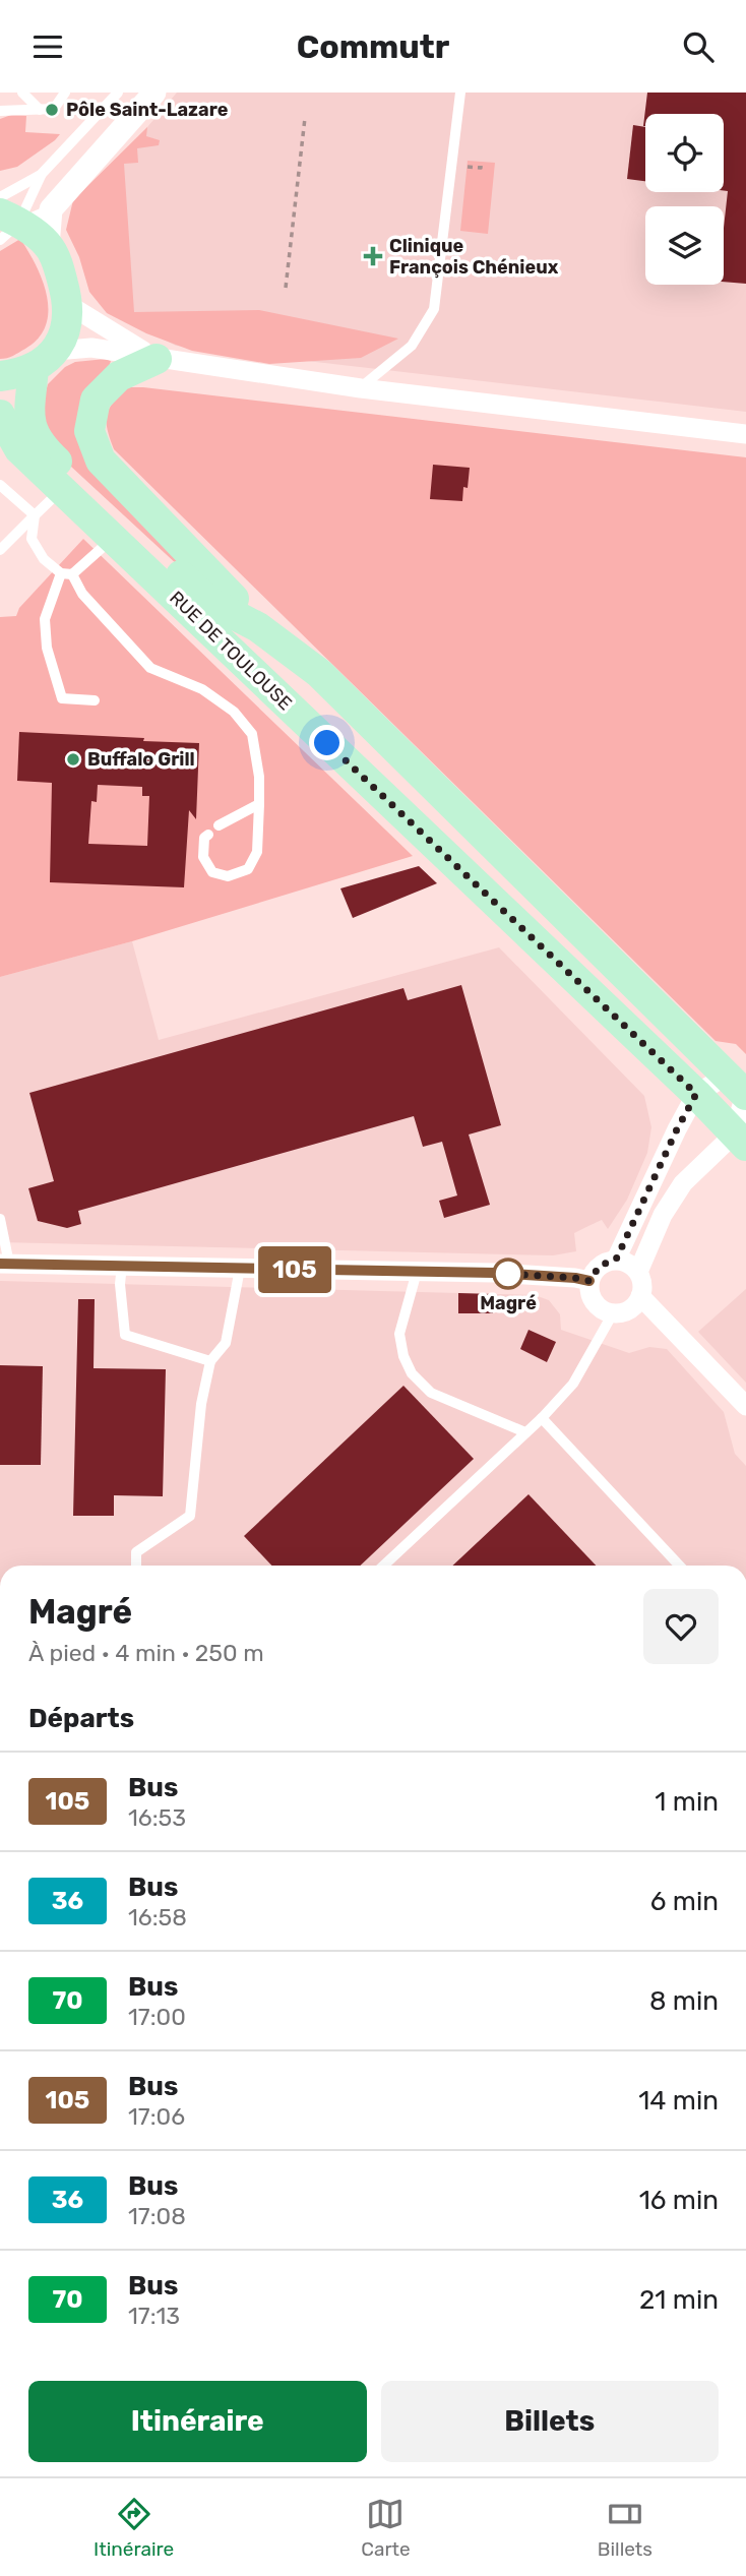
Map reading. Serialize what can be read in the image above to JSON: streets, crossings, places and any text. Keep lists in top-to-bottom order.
{
  "streets": {
    "main road": ["RUE DE TOULOUSE"]
  },
  "places": {
    "other": ["Pôle Saint-Lazare", "Buffalo Grill", "Magré"],
    "health": ["Clinique François Chénieux"]
  },
  "lines": ["bus line 105"],
  "page": {
    "header": "Commutr",
    "on_map": "105",
    "heading": [
      ["Magré", "À pied · 4 min · 250 m"],
      "Départs"
    ],
    "list": [
      {
        "mark": "105",
        "name": "Bus",
        "note": "16:53",
        "value": "1 min"
      },
      {
        "mark": "36",
        "name": "Bus",
        "note": "16:58",
        "value": "6 min"
      },
      {
        "mark": "70",
        "name": "Bus",
        "note": "17:00",
        "value": "8 min"
      },
      {
        "mark": "105",
        "name": "Bus",
        "note": "17:06",
        "value": "14 min"
      },
      {
        "mark": "36",
        "name": "Bus",
        "note": "17:08",
        "value": "16 min"
      },
      {
        "mark": "70",
        "name": "Bus",
        "note": "17:13",
        "value": "21 min"
      }
    ],
    "buttons": ["Itinéraire", "Billets"],
    "tabs": ["Itinéraire", "Carte", "Billets"]
  }
}
